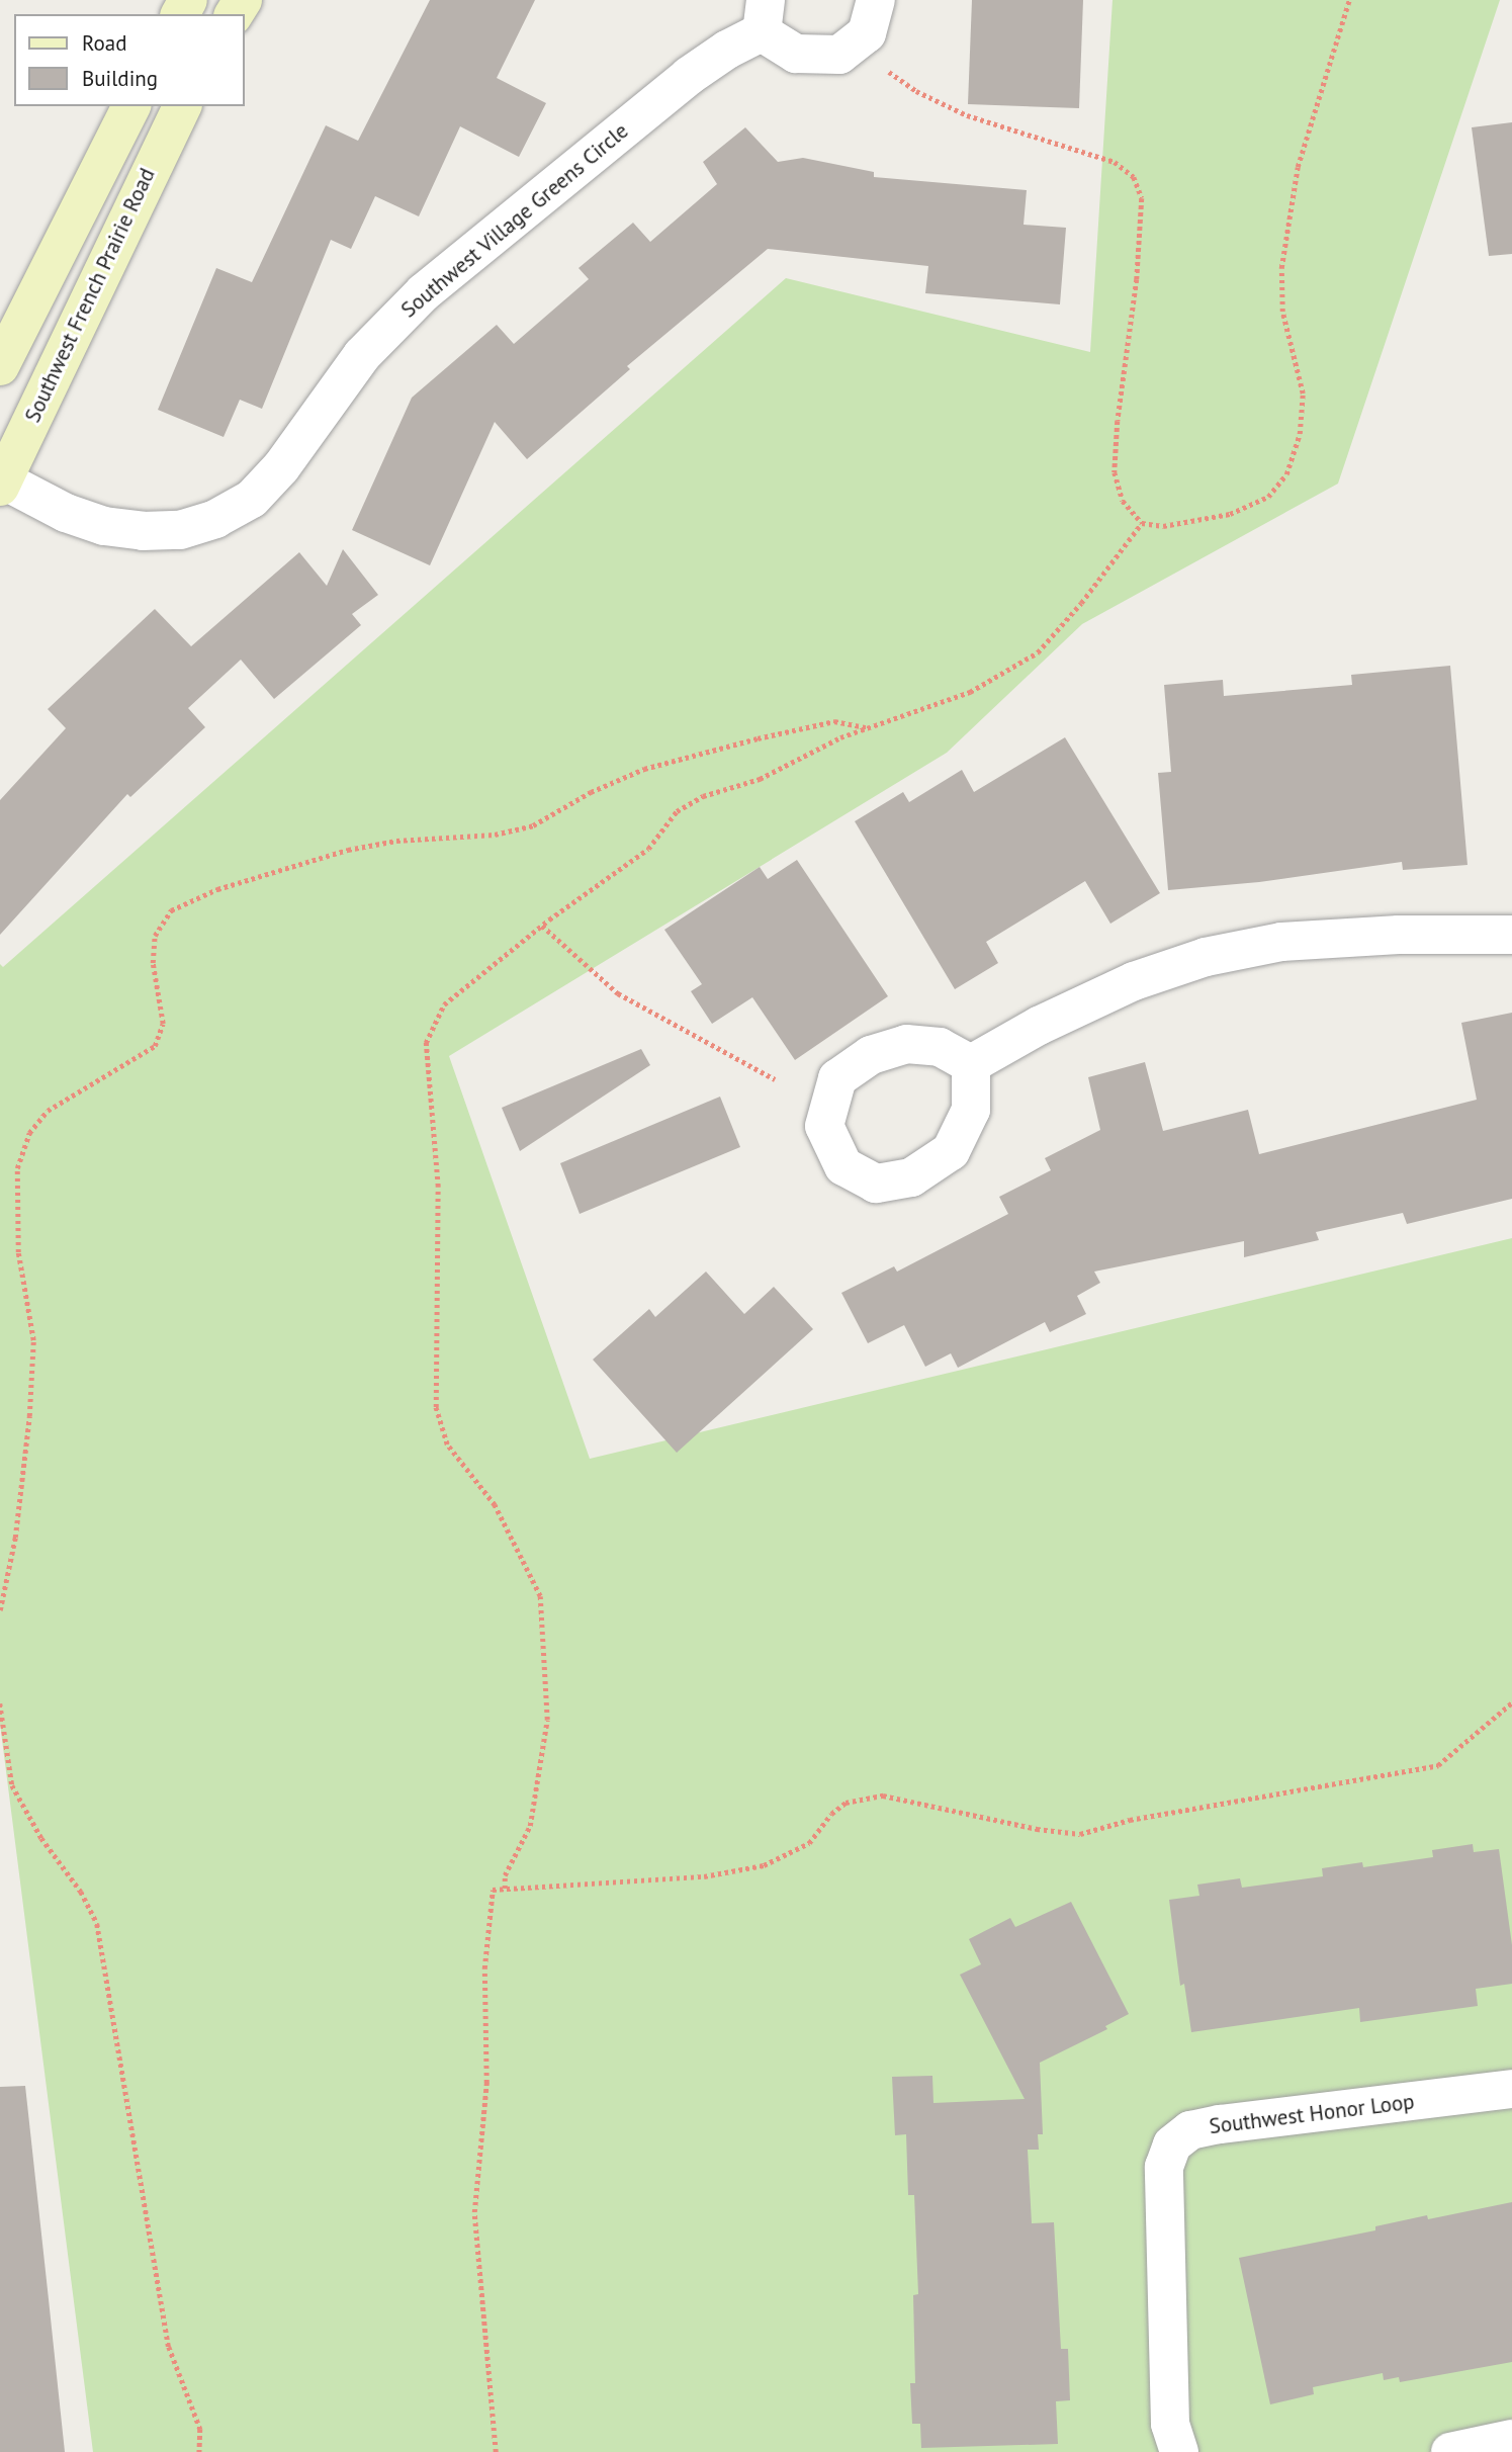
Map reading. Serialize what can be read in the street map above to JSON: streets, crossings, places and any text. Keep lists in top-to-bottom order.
{
  "streets": {
    "street": ["Southwest Village Greens Circle", "Southwest French Prairie Road", "Southwest Honor Loop"]
  },
  "crossings": [
    ["Southwest Village Greens Circle", "Southwest French Prairie Road"]
  ],
  "legend": ["Road", "Building"]
}
